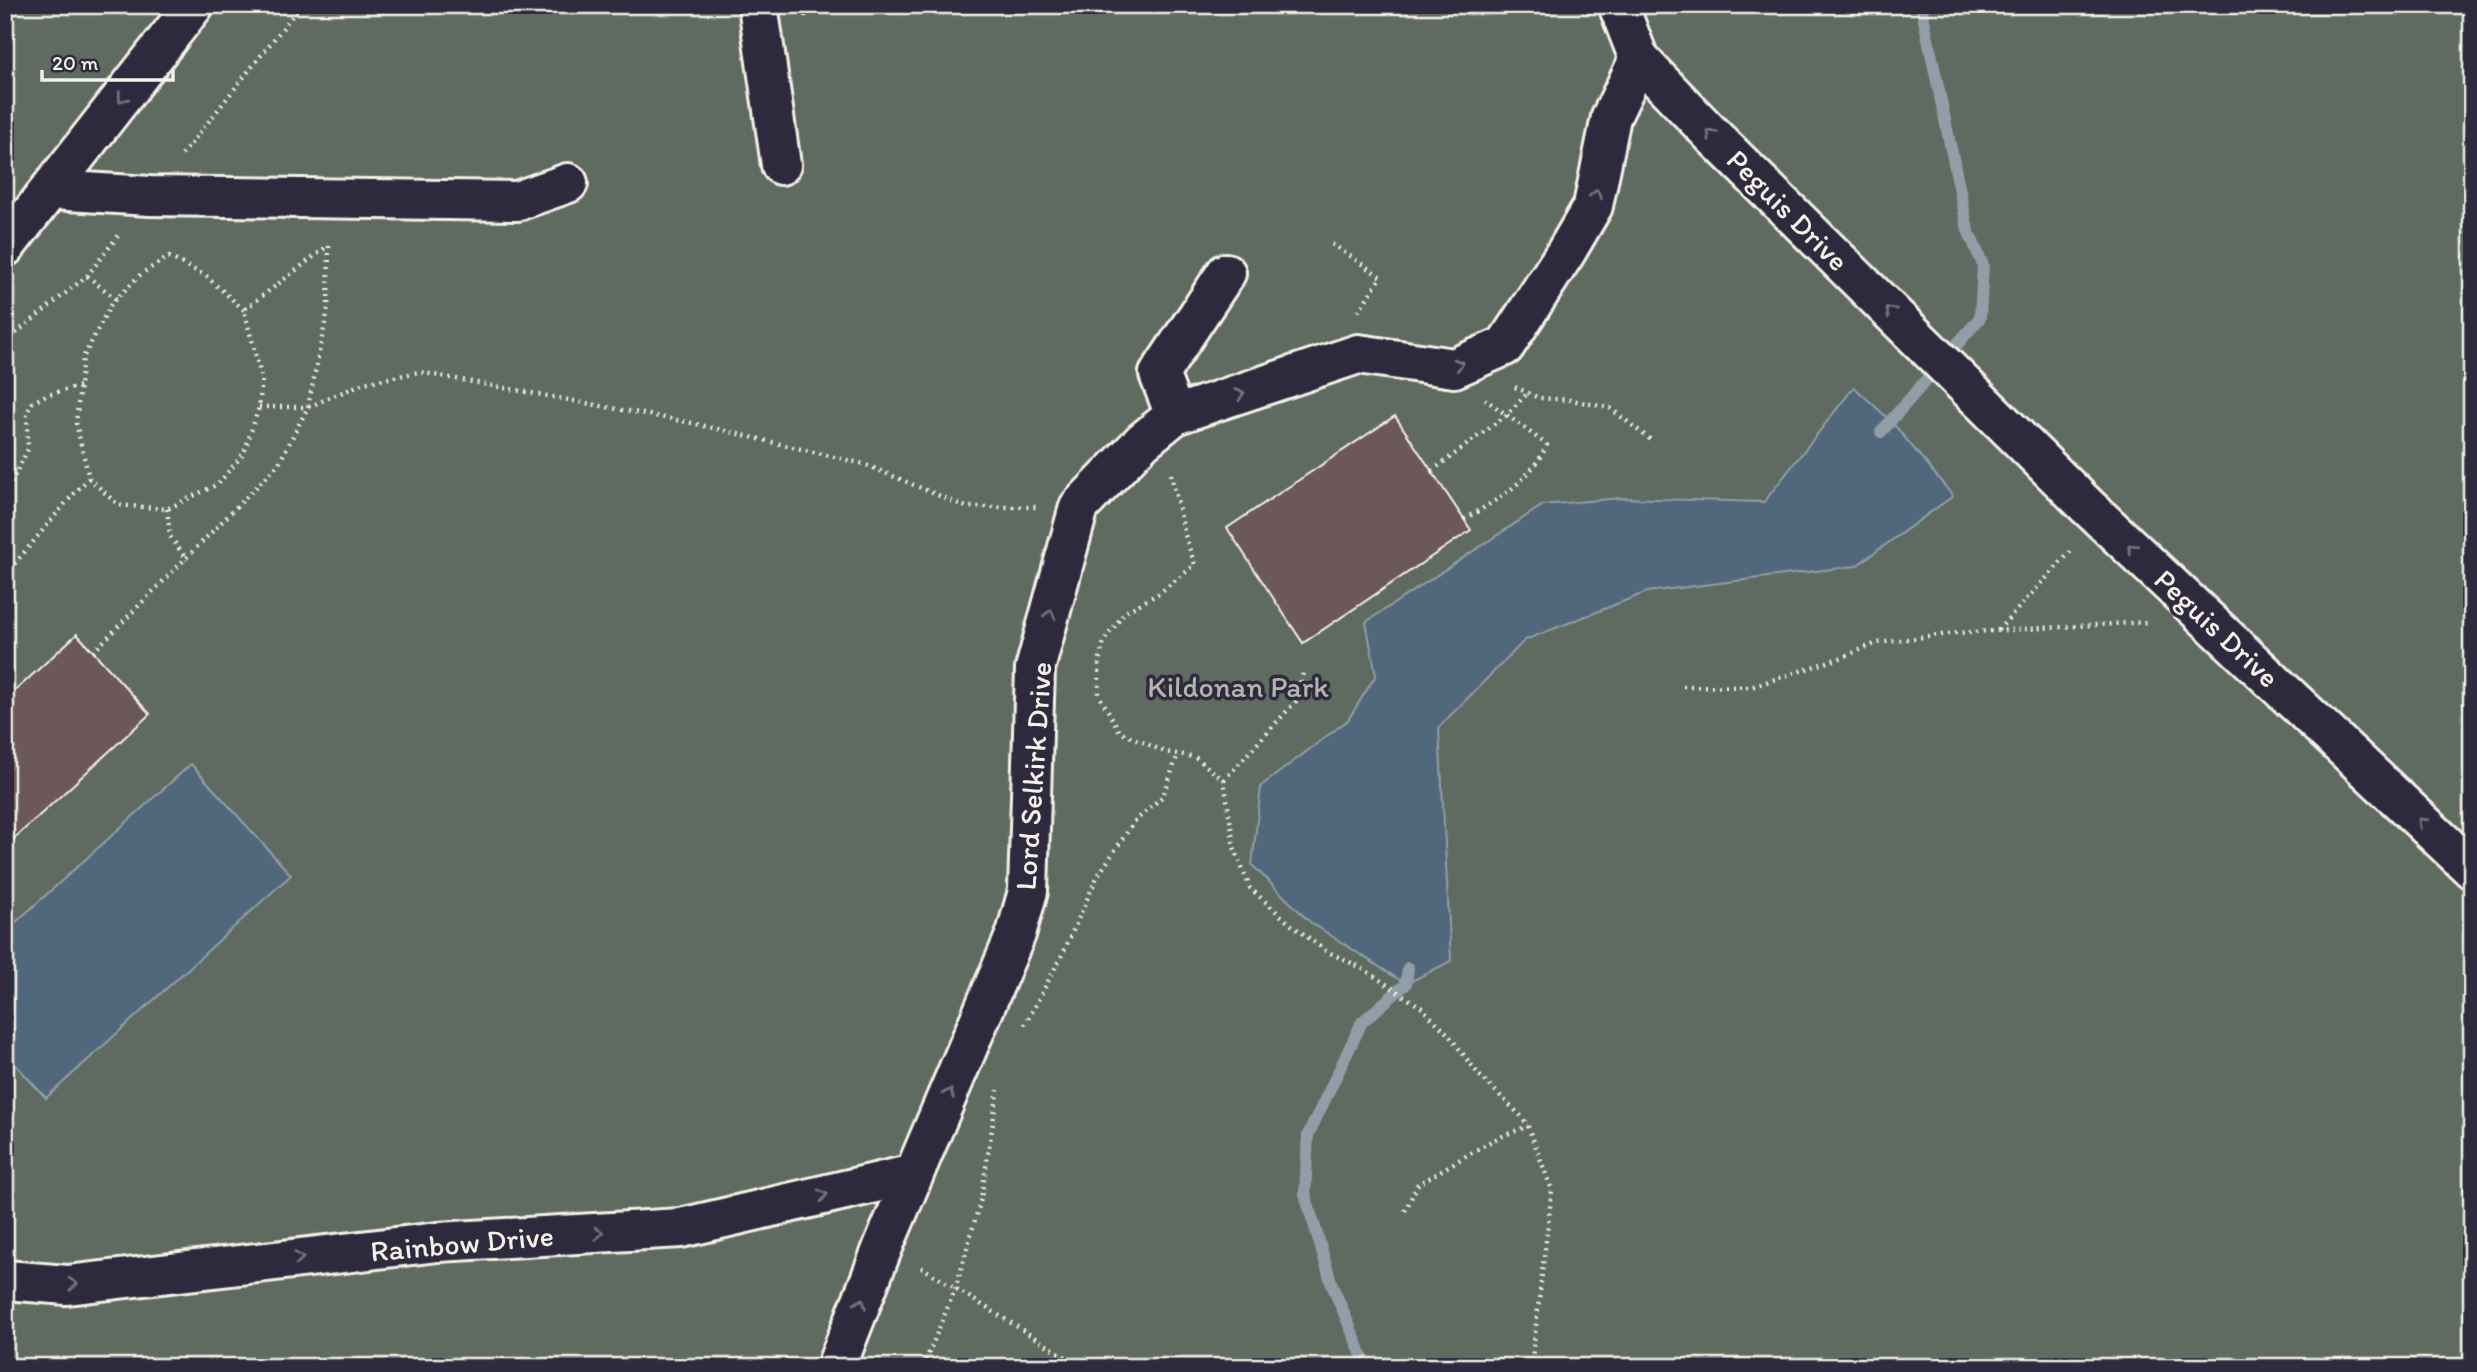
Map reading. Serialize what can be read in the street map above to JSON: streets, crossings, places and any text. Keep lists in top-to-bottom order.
{
  "streets": {
    "street": ["Peguis Drive", "Lord Selkirk Drive", "Rainbow Drive"]
  },
  "crossings": [
    ["Lord Selkirk Drive", "Rainbow Drive"]
  ],
  "one_way": ["Peguis Drive", "Lord Selkirk Drive", "Rainbow Drive"],
  "parks": ["Kildonan Park"],
  "scale_bar": "20 m"
}
